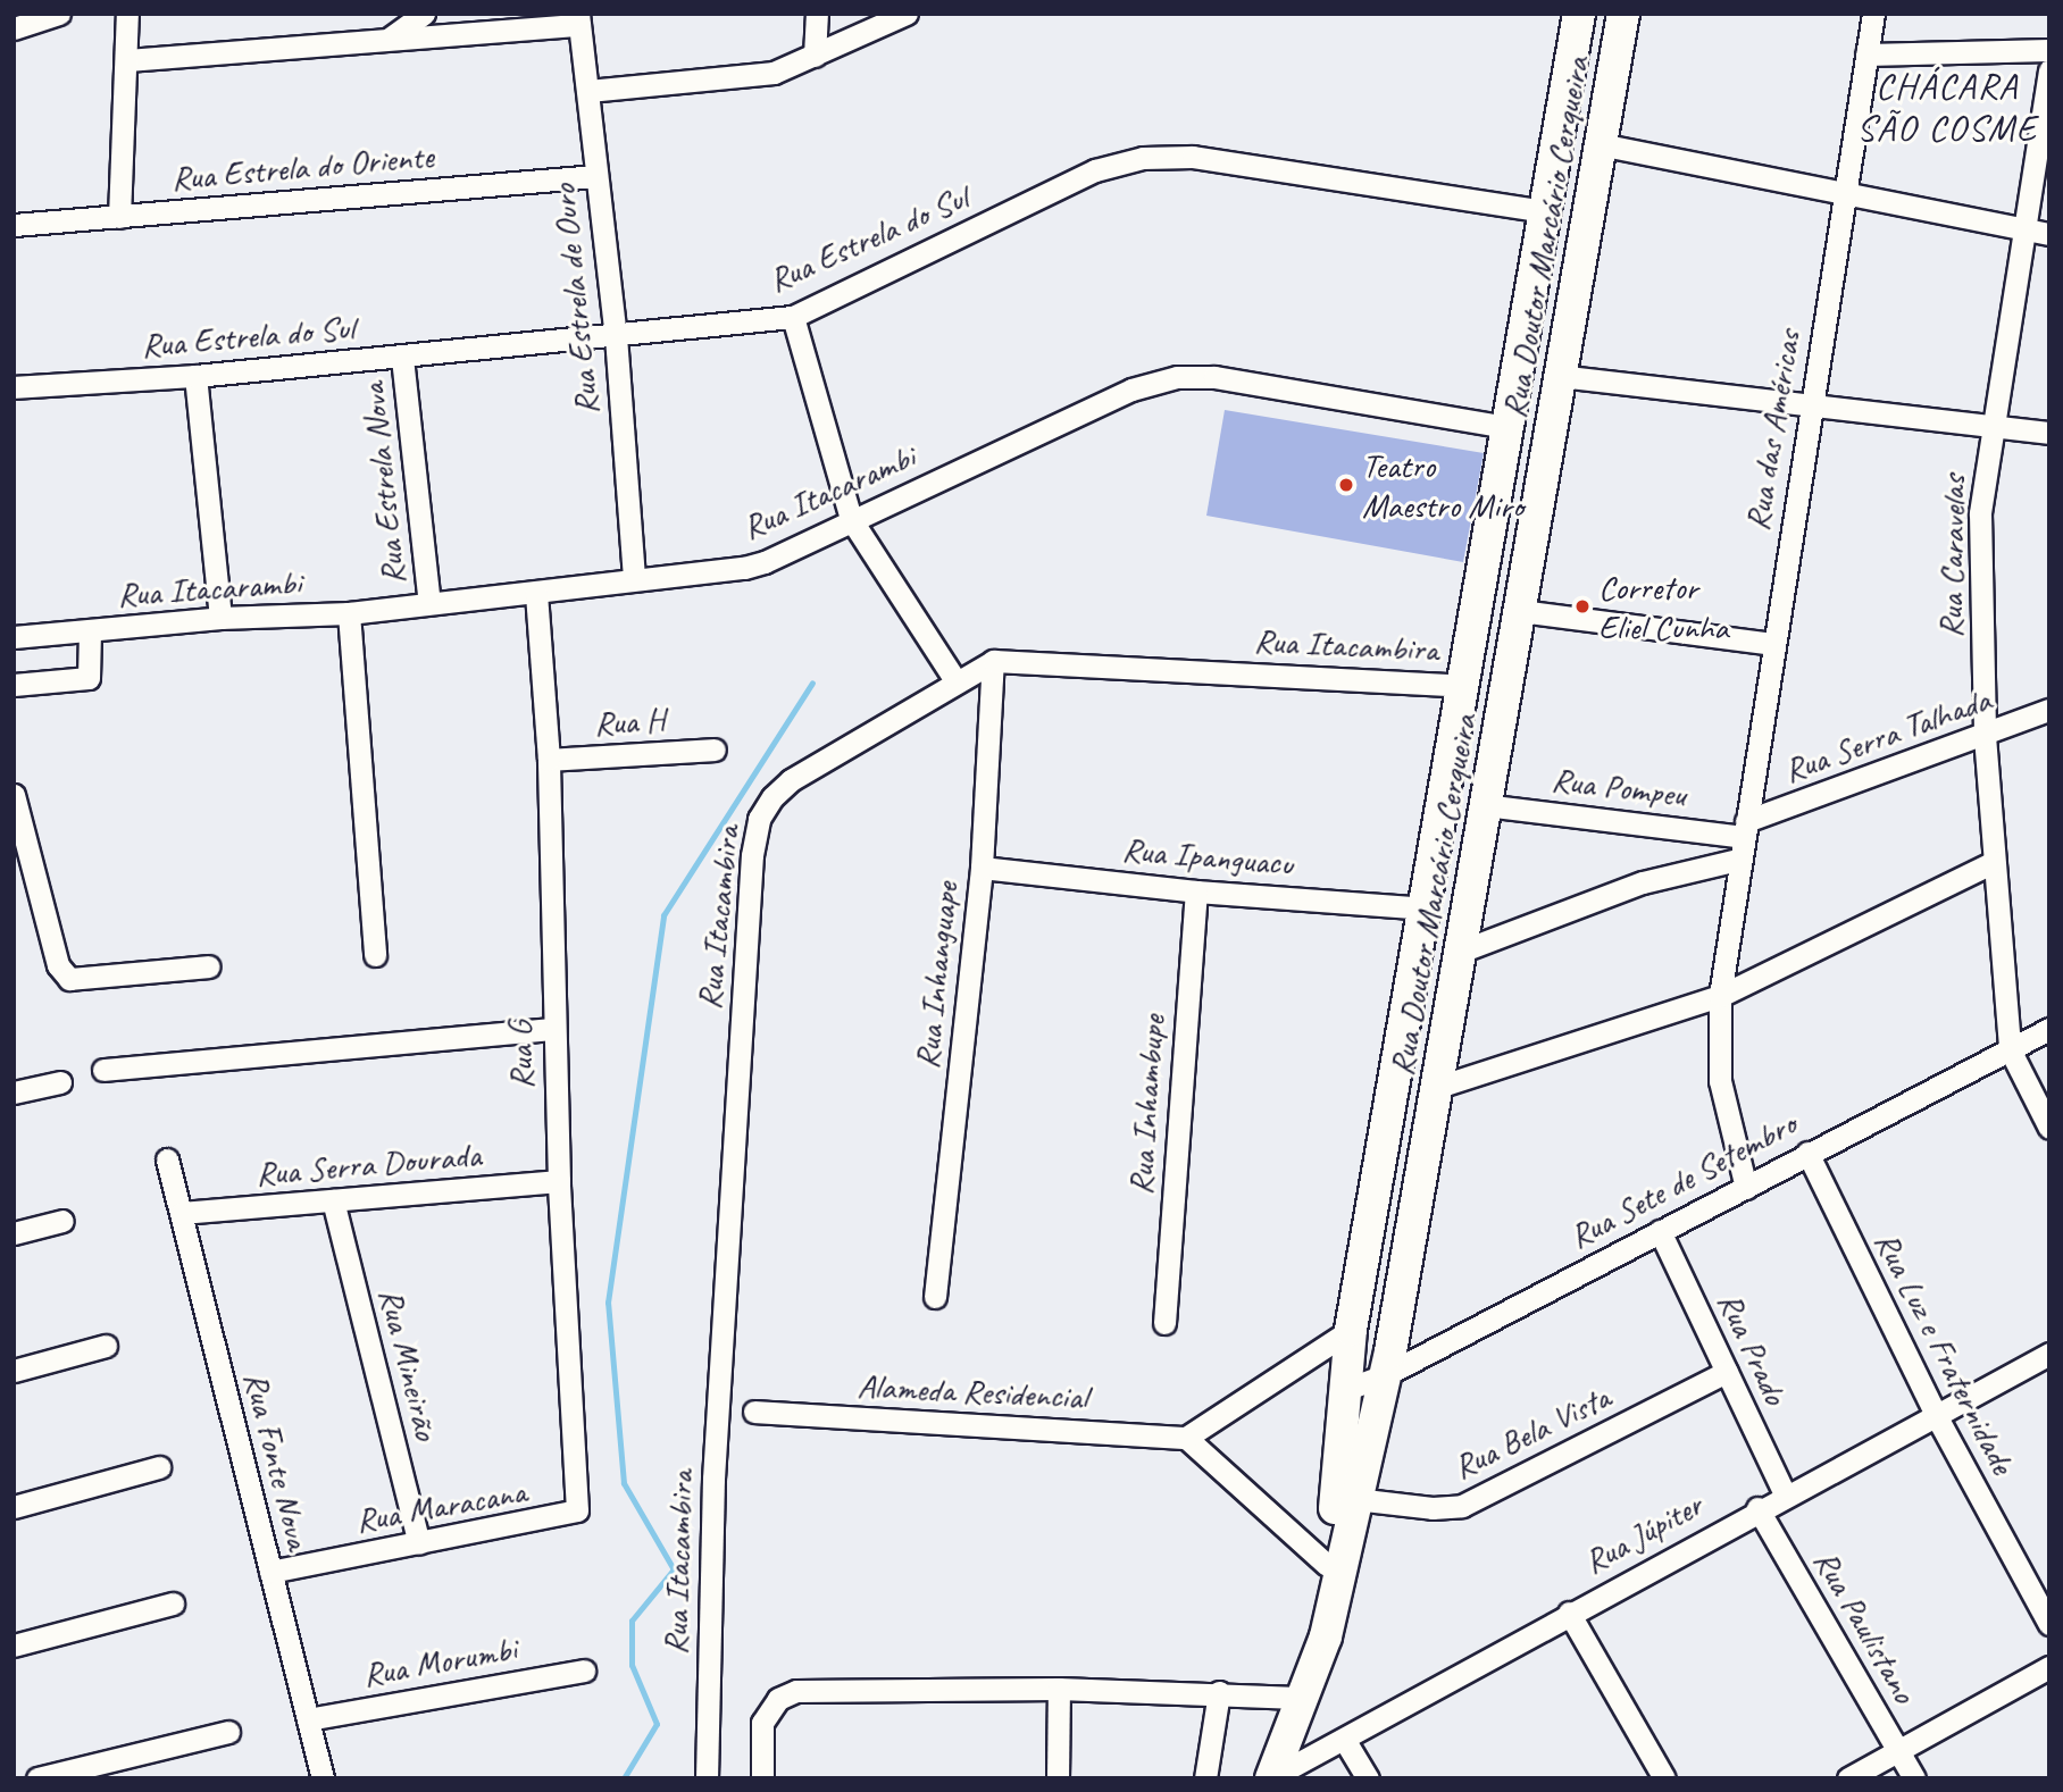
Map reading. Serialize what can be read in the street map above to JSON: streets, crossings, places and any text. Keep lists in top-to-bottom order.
{
  "streets": {
    "street": [
      "Rua Estrela do Oriente",
      "Rua Doutor Marcário Cerqueira",
      "Rua Estrela do Sul",
      "Rua Estrela de Ouro",
      "Rua das Américas",
      "Rua Estrela Nova",
      "Rua Itacarambi",
      "Rua Caravelas",
      "Rua Itacambira",
      "Rua H",
      "Rua Serra Talhada",
      "Rua Pompeu",
      "Rua Ipanguacu",
      "Rua Inhanguape",
      "Rua G",
      "Rua Inhambupe",
      "Rua Serra Dourada",
      "Rua Sete de Setembro",
      "Rua Prado",
      "Rua Luz e Fraternidade",
      "Rua Mineirão",
      "Alameda Residencial",
      "Rua Bela Vista",
      "Rua Fonte Nova",
      "Rua Maracana",
      "Rua Júpiter",
      "Rua Paulistano",
      "Rua Morumbi"
    ]
  },
  "crossings": [
    ["Rua Estrela do Oriente", "Rua Estrela de Ouro"],
    ["Rua Doutor Marcário Cerqueira", "Rua Estrela do Sul"],
    ["Rua Doutor Marcário Cerqueira", "Rua Itacarambi"],
    ["Rua Doutor Marcário Cerqueira", "Rua Itacambira"],
    ["Rua Doutor Marcário Cerqueira", "Rua Pompeu"],
    ["Rua Doutor Marcário Cerqueira", "Rua Ipanguacu"],
    ["Rua Doutor Marcário Cerqueira", "Rua Sete de Setembro"],
    ["Rua Doutor Marcário Cerqueira", "Rua Bela Vista"],
    ["Rua Doutor Marcário Cerqueira", "Rua Júpiter"],
    ["Rua Estrela do Sul", "Rua Estrela de Ouro"],
    ["Rua Estrela do Sul", "Rua Estrela Nova"],
    ["Rua Estrela de Ouro", "Rua Itacarambi"],
    ["Rua das Américas", "Rua Serra Talhada"],
    ["Rua das Américas", "Rua Pompeu"],
    ["Rua das Américas", "Rua Sete de Setembro"],
    ["Rua Estrela Nova", "Rua Itacarambi"],
    ["Rua Itacarambi", "Rua G"],
    ["Rua Caravelas", "Rua Serra Talhada"],
    ["Rua Caravelas", "Rua Sete de Setembro"],
    ["Rua Itacambira", "Rua Inhanguape"],
    ["Rua H", "Rua G"],
    ["Rua Serra Talhada", "Rua Pompeu"],
    ["Rua Ipanguacu", "Rua Inhanguape"],
    ["Rua Ipanguacu", "Rua Inhambupe"],
    ["Rua G", "Rua Serra Dourada"],
    ["Rua G", "Rua Maracana"],
    ["Rua Serra Dourada", "Rua Mineirão"],
    ["Rua Serra Dourada", "Rua Fonte Nova"],
    ["Rua Sete de Setembro", "Rua Prado"],
    ["Rua Sete de Setembro", "Rua Luz e Fraternidade"],
    ["Rua Prado", "Rua Bela Vista"],
    ["Rua Prado", "Rua Júpiter"],
    ["Rua Luz e Fraternidade", "Rua Júpiter"],
    ["Rua Mineirão", "Rua Maracana"],
    ["Rua Fonte Nova", "Rua Maracana"],
    ["Rua Fonte Nova", "Rua Morumbi"],
    ["Rua Júpiter", "Rua Paulistano"]
  ],
  "districts": ["CHÁCARA SÃO COSME"],
  "places": ["Teatro Maestro Miro", "Corretor Eliel Cunha"]
}
